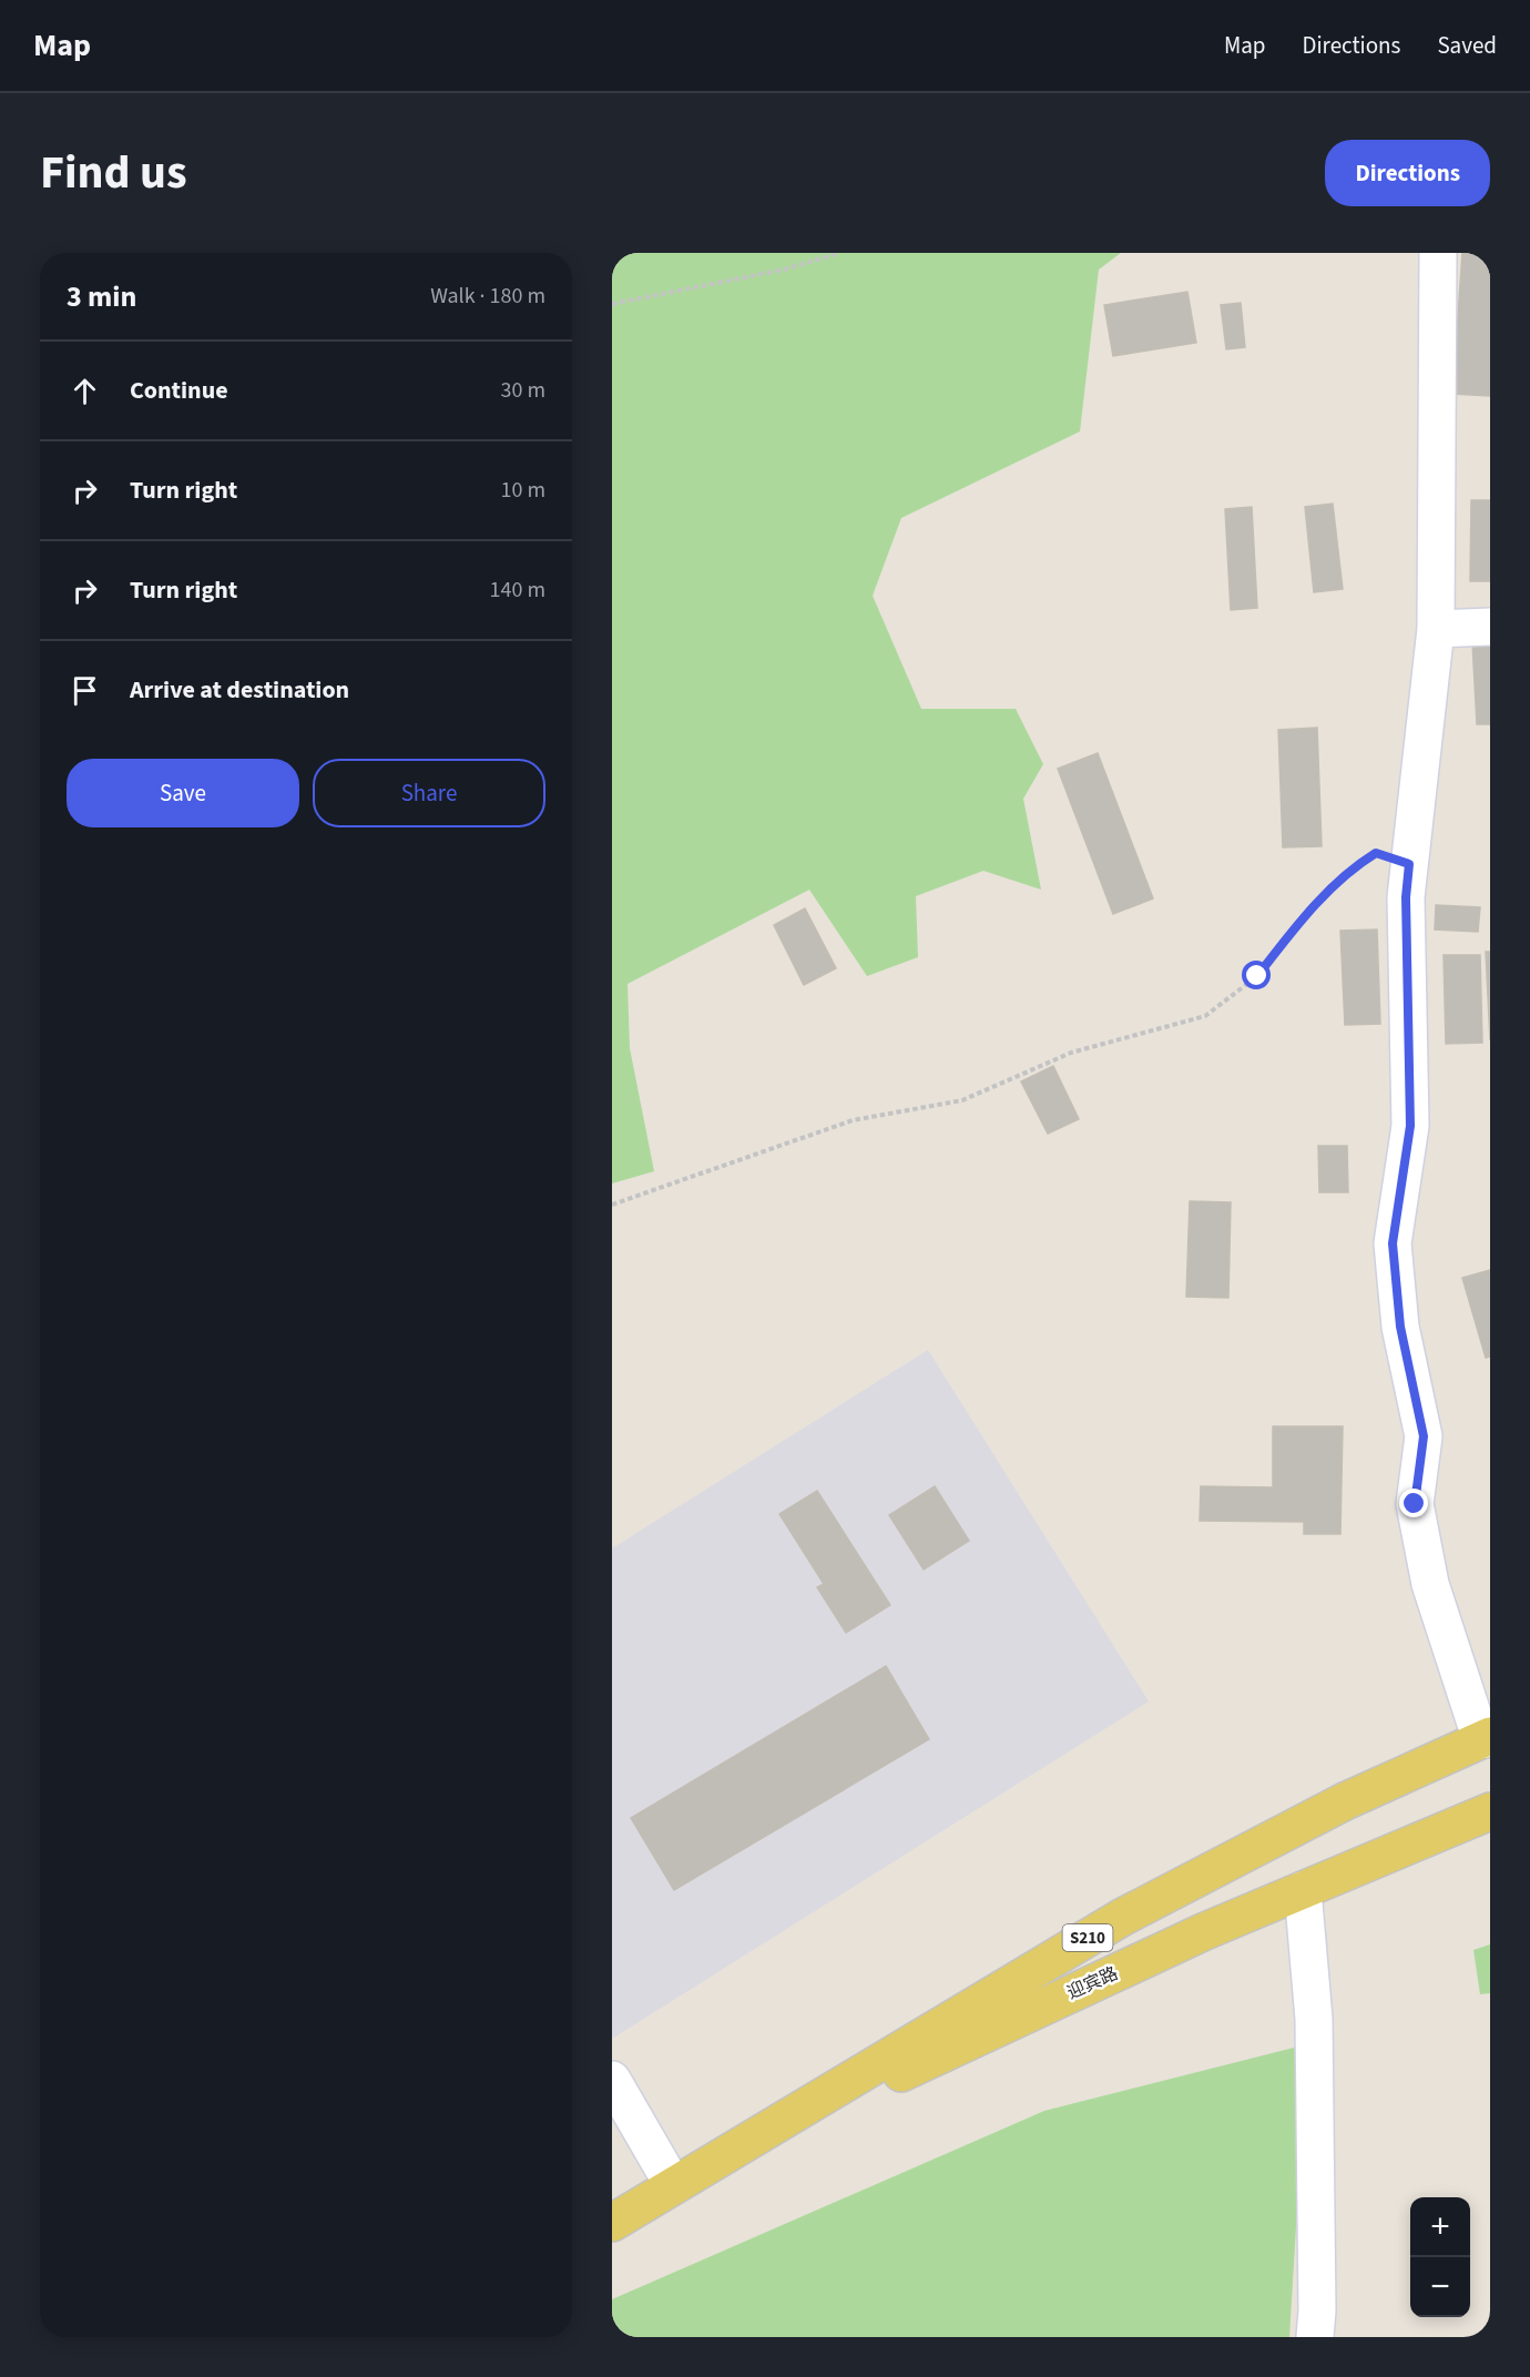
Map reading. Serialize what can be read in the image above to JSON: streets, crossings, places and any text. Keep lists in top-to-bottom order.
{
  "streets": {
    "main road": ["S210", "迎宾路"]
  },
  "crossings": [
    ["S210", "迎宾路"]
  ],
  "page": {
    "header": "Map",
    "nav": ["Map", "Directions", "Saved"],
    "title": "Find us",
    "buttons": [
      "Directions",
      ["Save", "Share"]
    ],
    "heading": ["3 min", "Walk · 180 m"],
    "list": [
      ["Continue", "30 m"],
      ["Turn right", "10 m"],
      ["Turn right", "140 m"],
      "Arrive at destination"
    ],
    "map_buttons": ["+", "−"]
  }
}
